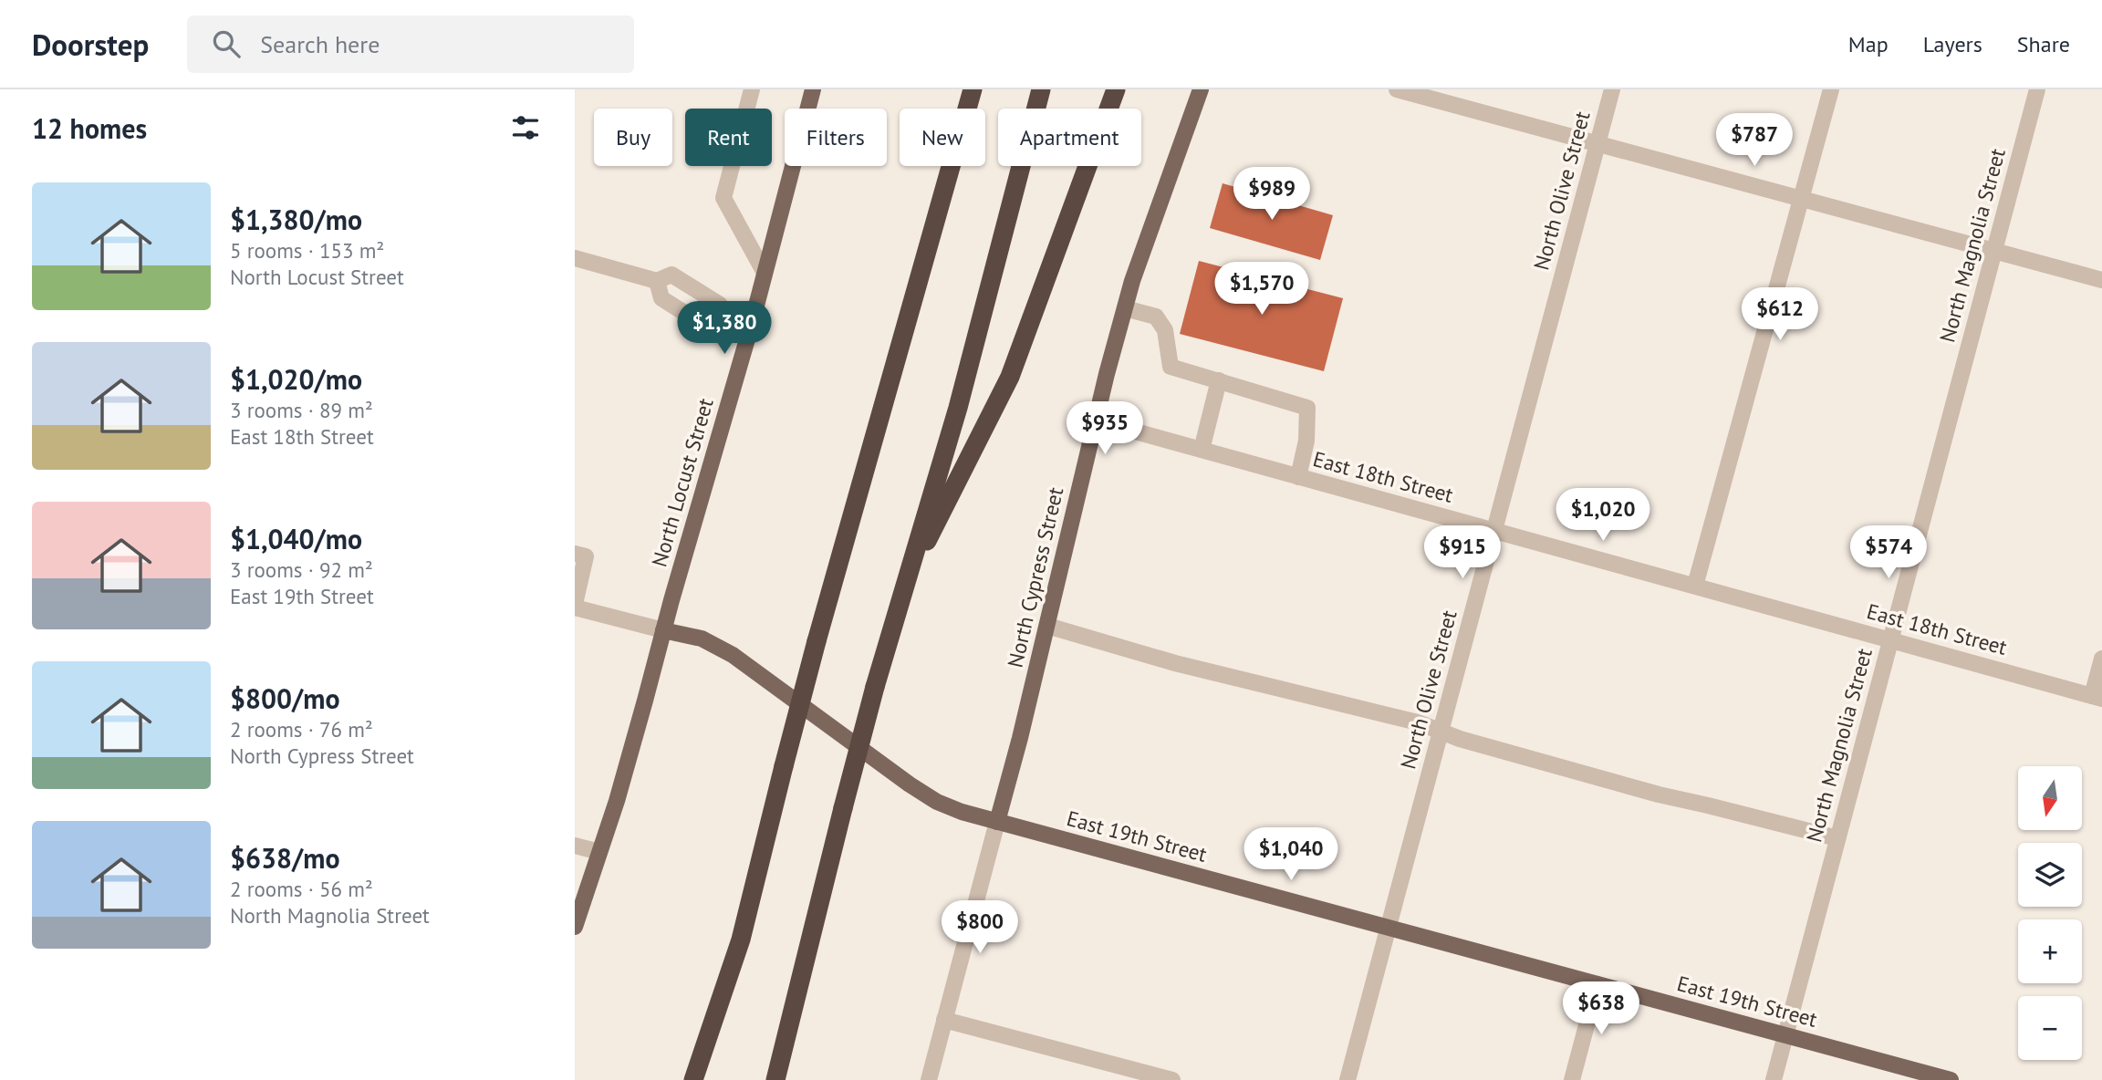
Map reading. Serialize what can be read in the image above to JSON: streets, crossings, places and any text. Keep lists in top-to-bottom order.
{
  "streets": {
    "main road": ["North Locust Street", "North Cypress Street", "East 19th Street"],
    "street": ["North Olive Street", "North Magnolia Street", "East 18th Street"]
  },
  "crossings": [
    ["North Olive Street", "East 18th Street"],
    ["North Olive Street", "East 19th Street"],
    ["North Magnolia Street", "East 18th Street"],
    ["North Magnolia Street", "East 19th Street"],
    ["East 18th Street", "North Cypress Street"],
    ["North Locust Street", "East 19th Street"],
    ["North Cypress Street", "East 19th Street"]
  ],
  "north": "bottom",
  "page": {
    "header": "Doorstep",
    "search": "Search here",
    "nav": ["Map", "Layers", "Share"],
    "heading": "12 homes",
    "chip": [
      "Buy",
      "Rent",
      "Filters",
      "New",
      "Apartment"
    ],
    "price": [
      "$787",
      "$989",
      "$1,570",
      "$612",
      "$1,380",
      "$935",
      "$1,020",
      "$915",
      "$574",
      "$1,040",
      "$800",
      "$638"
    ],
    "list": [
      {
        "name": "$1,380/mo",
        "note": "5 rooms · 153 m² · North Locust Street"
      },
      {
        "name": "$1,020/mo",
        "note": "3 rooms · 89 m² · East 18th Street"
      },
      {
        "name": "$1,040/mo",
        "note": "3 rooms · 92 m² · East 19th Street"
      },
      {
        "name": "$800/mo",
        "note": "2 rooms · 76 m² · North Cypress Street"
      },
      {
        "name": "$638/mo",
        "note": "2 rooms · 56 m² · North Magnolia Street"
      }
    ],
    "map_buttons": ["+", "−"]
  }
}
